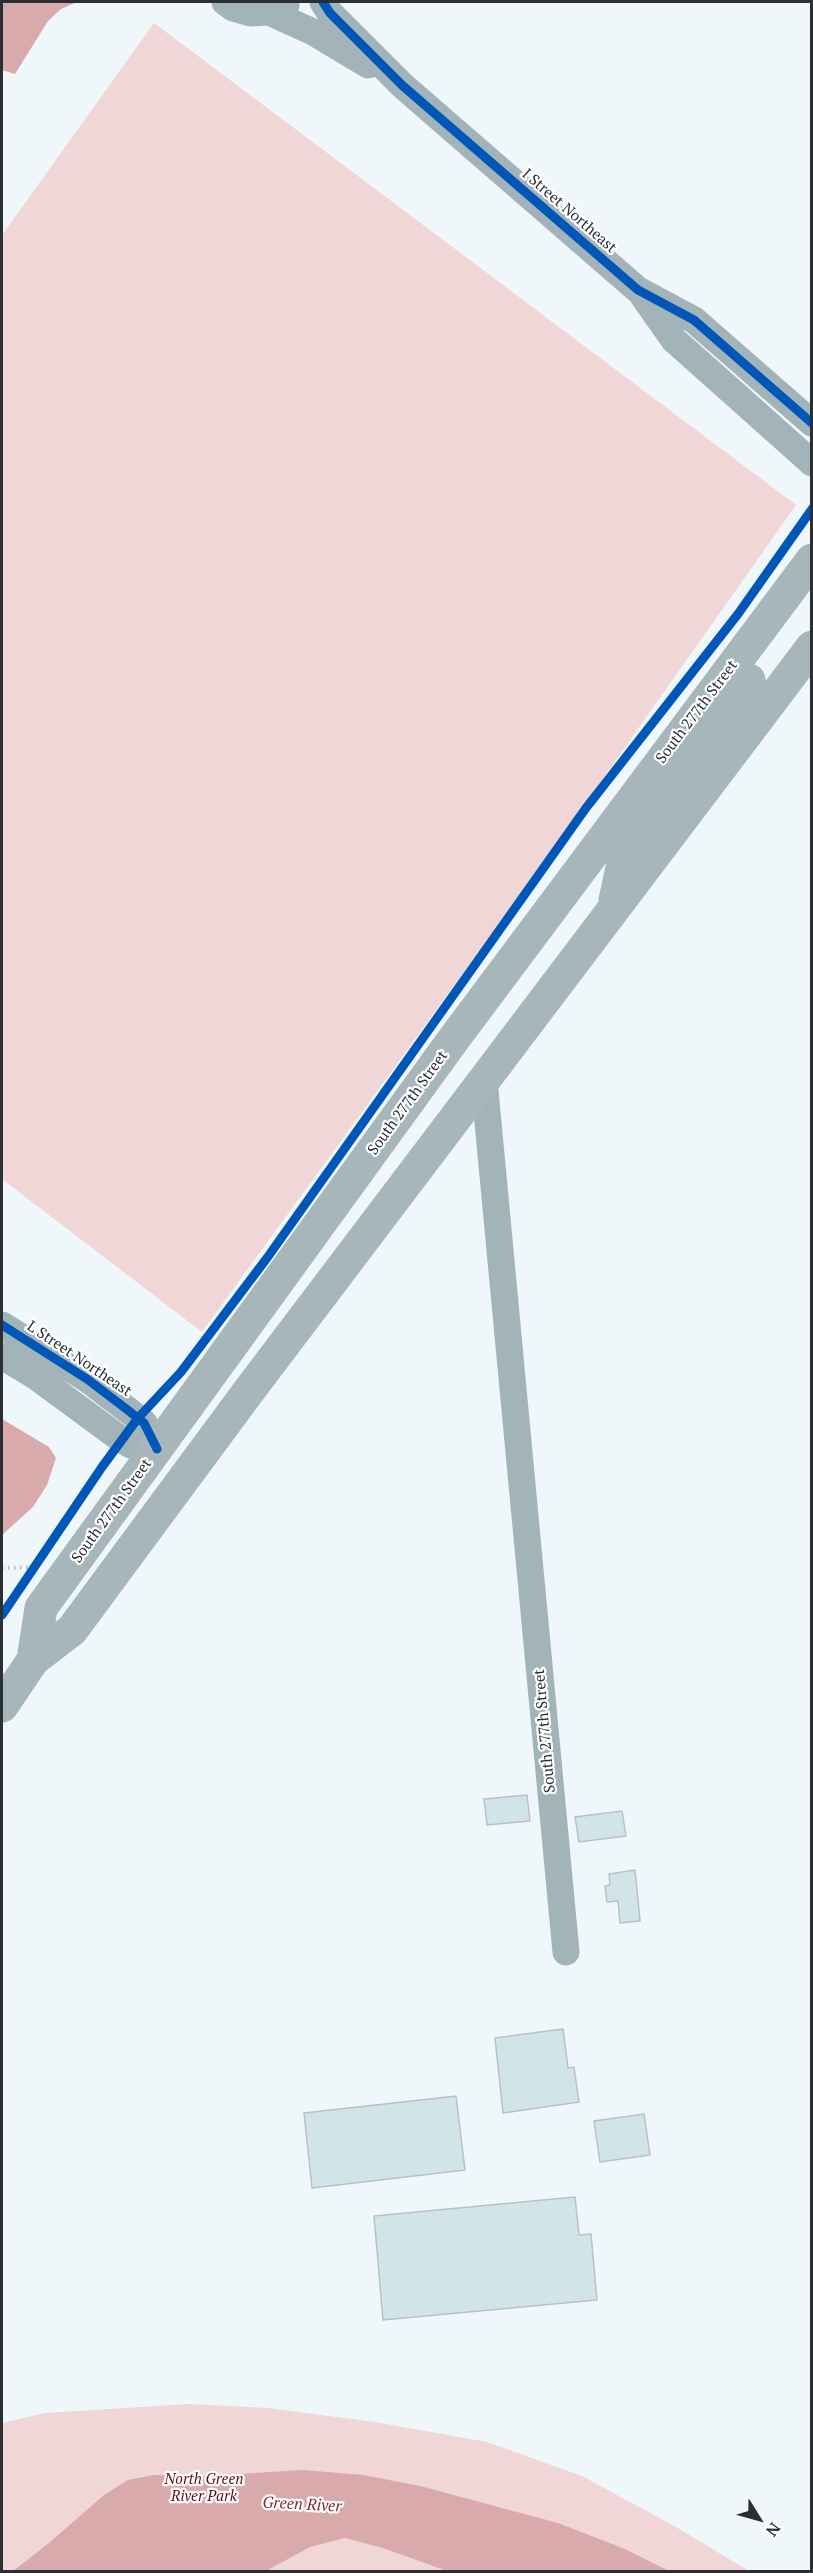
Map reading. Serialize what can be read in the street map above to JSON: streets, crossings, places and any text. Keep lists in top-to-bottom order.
{
  "streets": {
    "main road": ["South 277th Street"],
    "street": ["I Street Northeast", "L Street Northeast"]
  },
  "crossings": [
    ["South 277th Street", "L Street Northeast"]
  ],
  "water": ["Green River"],
  "parks": ["North Green River Park"],
  "north": "bottom right"
}
